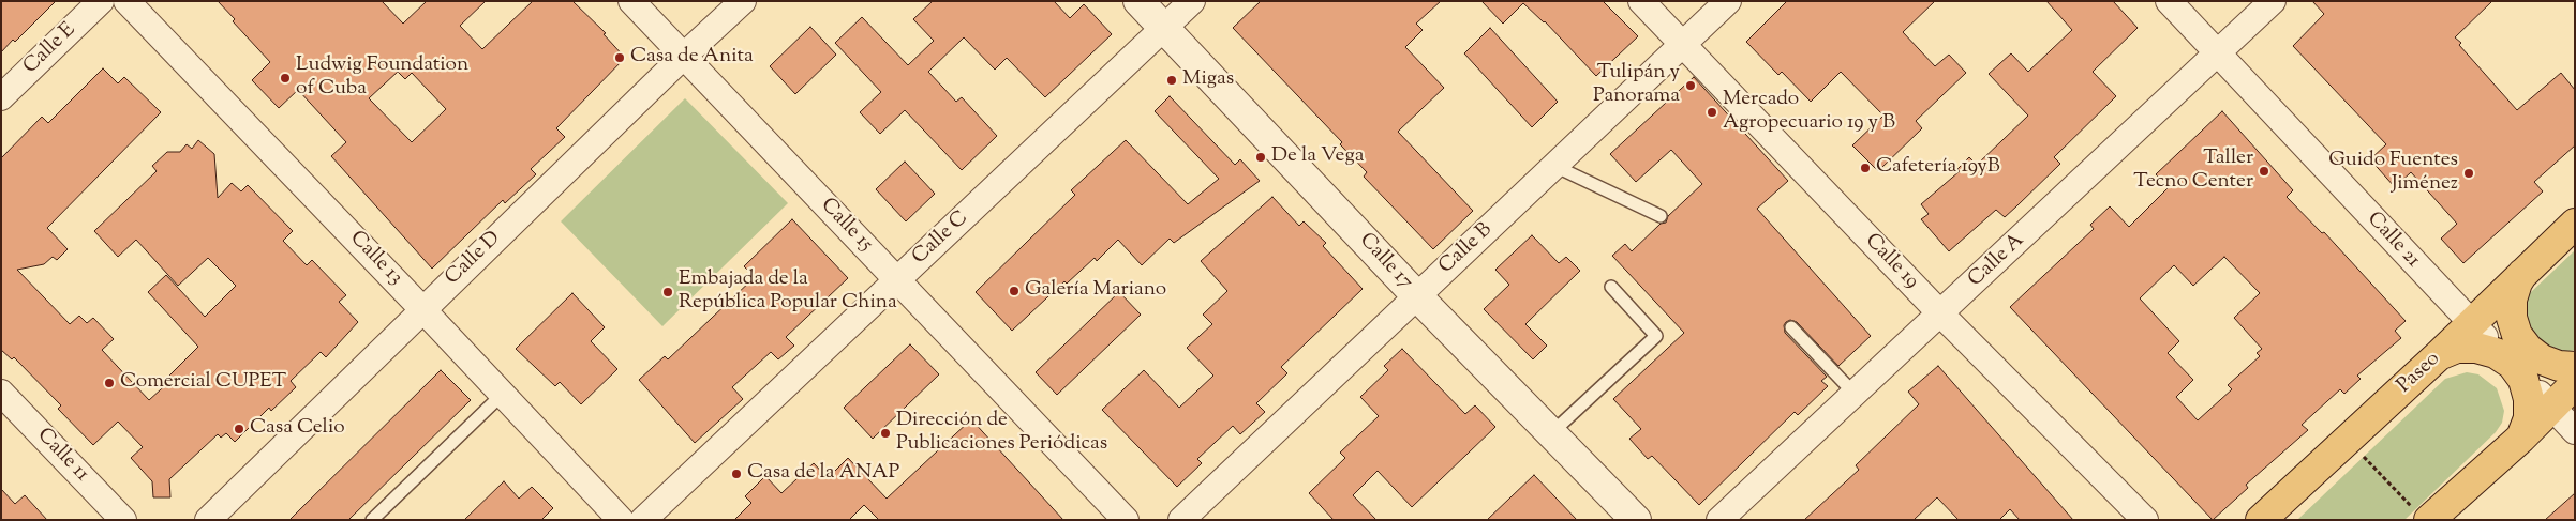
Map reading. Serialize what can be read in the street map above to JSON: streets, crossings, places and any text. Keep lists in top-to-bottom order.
{
  "streets": {
    "main road": ["Paseo"],
    "street": [
      "Calle E",
      "Calle 15",
      "Calle C",
      "Calle 21",
      "Calle B",
      "Calle 13",
      "Calle D",
      "Calle A",
      "Calle 17",
      "Calle 19",
      "Calle 11"
    ]
  },
  "crossings": [
    ["Calle 15", "Calle C"],
    ["Calle 15", "Calle D"],
    ["Calle C", "Calle 17"],
    ["Calle 21", "Calle A"],
    ["Calle 21", "Paseo"],
    ["Calle B", "Calle 17"],
    ["Calle B", "Calle 19"],
    ["Calle 13", "Calle D"],
    ["Calle A", "Calle 19"]
  ],
  "places": [
    "Casa de Anita",
    "Ludwig Foundation of Cuba",
    "Migas",
    "Tulipán y Panorama",
    "Mercado Agropecuario 19 y B",
    "De la Vega",
    "Cafetería 19yB",
    "Taller Tecno Center",
    "Guido Fuentes Jiménez",
    "Galería Mariano",
    "Embajada de la República Popular China",
    "Comercial CUPET",
    "Casa Celio",
    "Dirección de Publicaciones Periódicas",
    "Casa de la ANAP"
  ]
}
